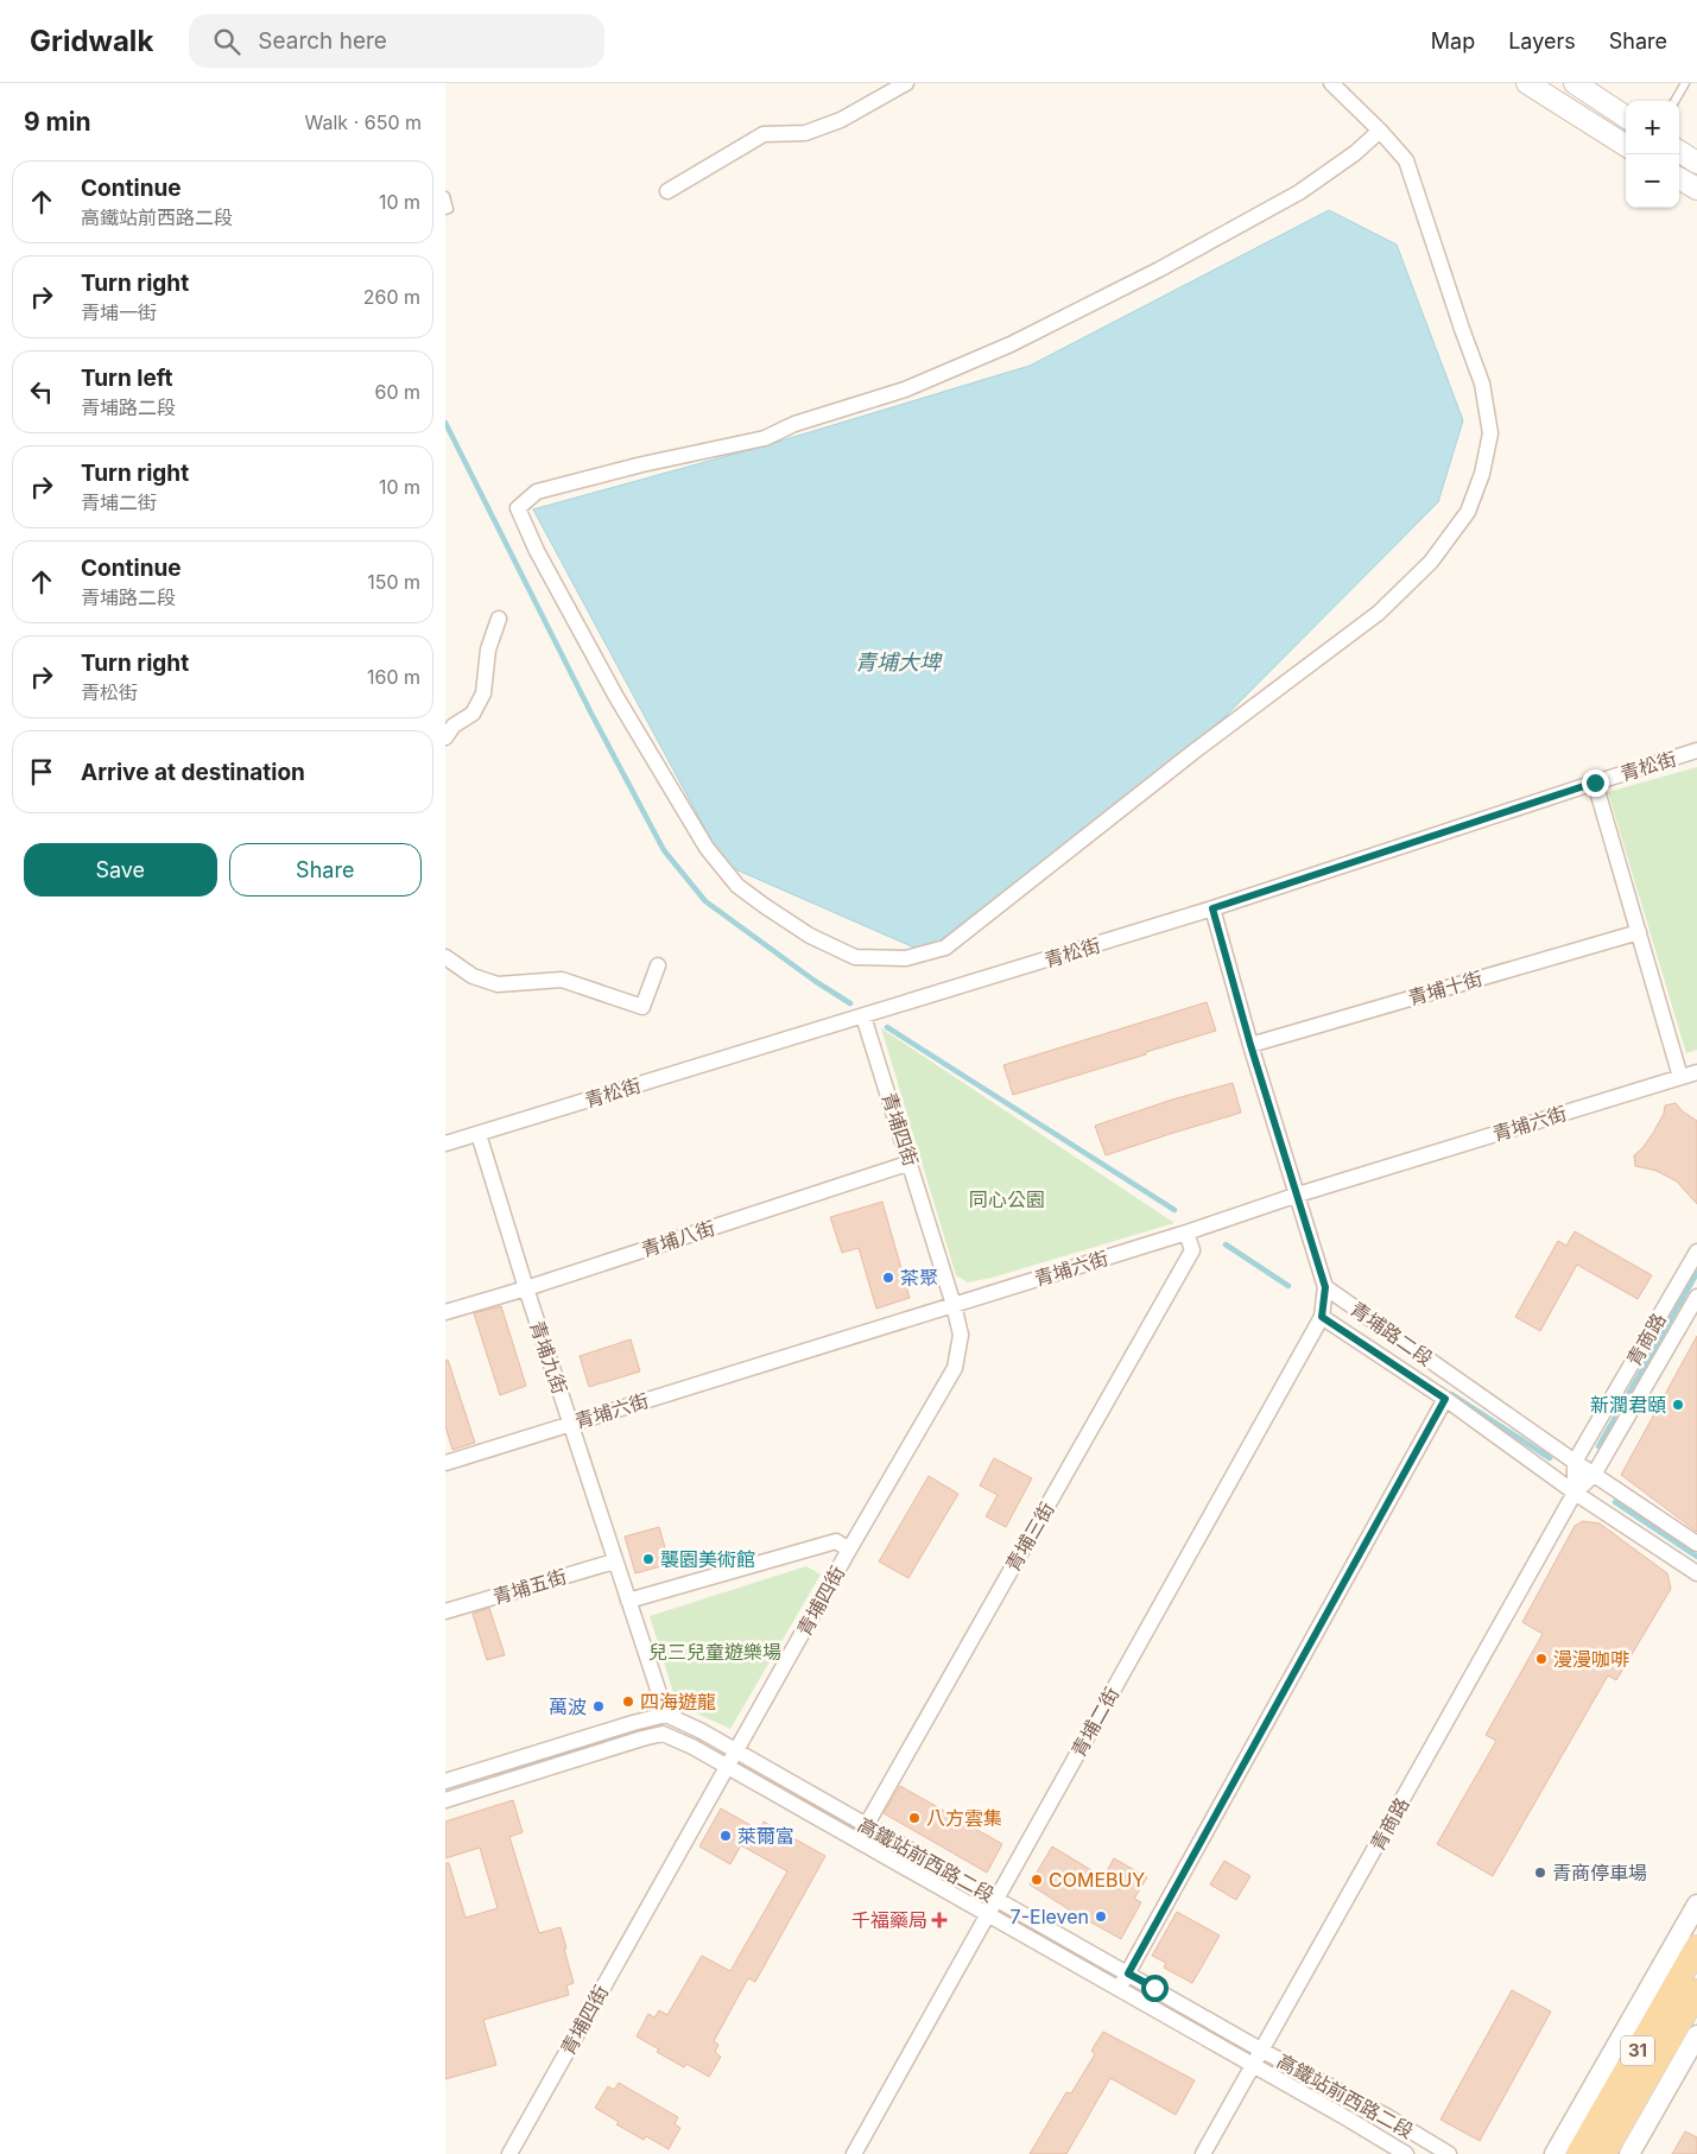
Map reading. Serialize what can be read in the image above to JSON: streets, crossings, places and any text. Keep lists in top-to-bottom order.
{
  "streets": {
    "main road": ["31"],
    "street": [
      "青松街",
      "青埔十街",
      "青埔六街",
      "青埔四街",
      "青埔八街",
      "青埔路二段",
      "青商路",
      "青埔九街",
      "青埔三街",
      "青埔五街",
      "青埔二街",
      "高鐵站前西路二段"
    ]
  },
  "crossings": [
    ["青松街", "青埔四街"],
    ["青松街", "青埔九街"],
    ["青埔六街", "青埔四街"],
    ["青埔六街", "青埔九街"],
    ["青埔六街", "青埔三街"],
    ["青埔四街", "青埔八街"],
    ["青埔四街", "高鐵站前西路二段"],
    ["青埔八街", "青埔九街"],
    ["青埔路二段", "青商路"],
    ["青埔路二段", "青埔二街"],
    ["青商路", "高鐵站前西路二段"],
    ["青埔九街", "青埔五街"],
    ["青埔九街", "高鐵站前西路二段"],
    ["青埔三街", "高鐵站前西路二段"],
    ["青埔二街", "高鐵站前西路二段"]
  ],
  "water": ["青埔大埤"],
  "parks": ["同心公園", "兒三兒童遊樂場"],
  "places": {
    "other": [
      "茶聚",
      "新潤君頤",
      "襲園美術館",
      "漫漫咖啡",
      "四海遊龍",
      "萬波",
      "八方雲集",
      "萊爾富",
      "青商停車場",
      "COMEBUY",
      "7-Eleven"
    ],
    "health": ["千福藥局"]
  },
  "page": {
    "header": "Gridwalk",
    "search": "Search here",
    "nav": ["Map", "Layers", "Share"],
    "heading": ["9 min", "Walk · 650 m"],
    "map_buttons": ["+", "−"],
    "list": [
      ["Continue", "高鐵站前西路二段", "10 m"],
      ["Turn right", "青埔一街", "260 m"],
      ["Turn left", "青埔路二段", "60 m"],
      ["Turn right", "青埔二街", "10 m"],
      ["Continue", "青埔路二段", "150 m"],
      ["Turn right", "青松街", "160 m"],
      "Arrive at destination"
    ],
    "buttons": ["Save", "Share"]
  }
}
